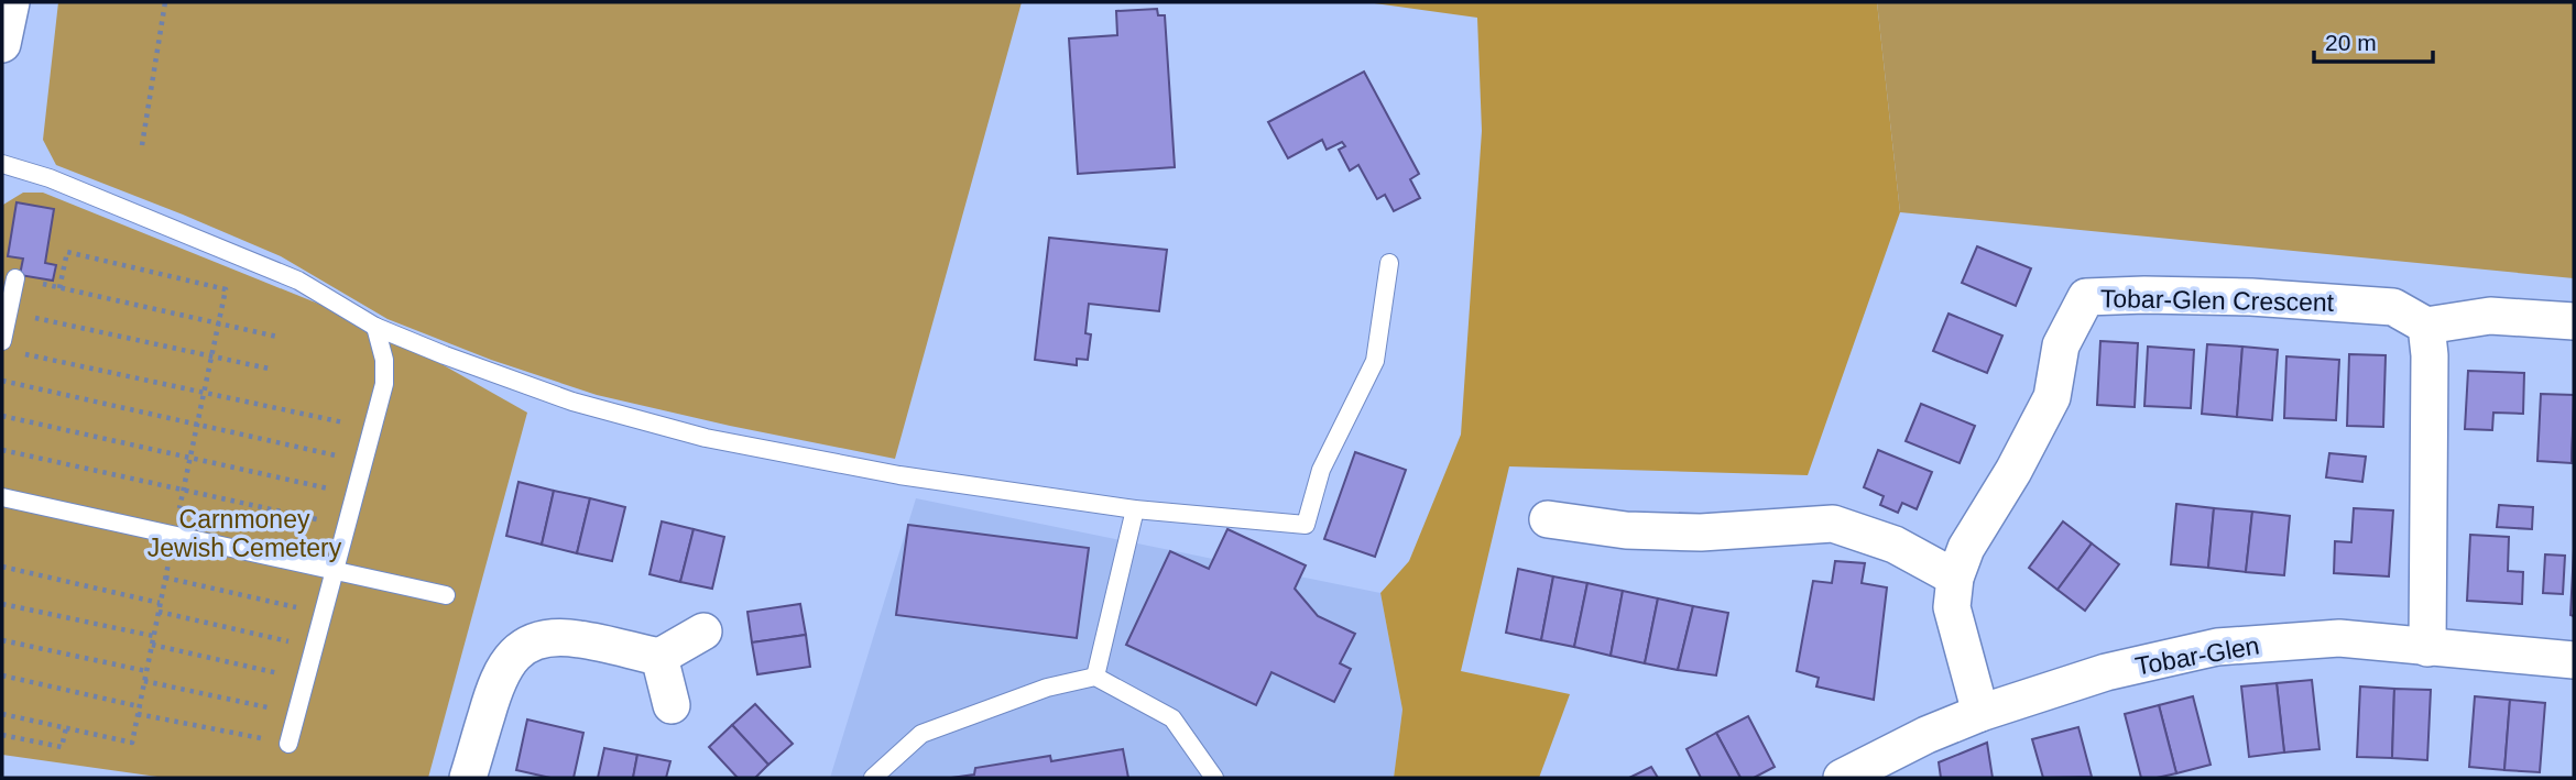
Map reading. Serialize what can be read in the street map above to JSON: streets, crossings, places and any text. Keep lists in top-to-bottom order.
{
  "streets": {
    "street": ["Tobar-Glen Crescent", "Tobar-Glen"]
  },
  "crossings": [
    ["Tobar-Glen Crescent", "Tobar-Glen"]
  ],
  "parks": ["Carnmoney Jewish Cemetery"],
  "scale_bar": "20 m"
}
